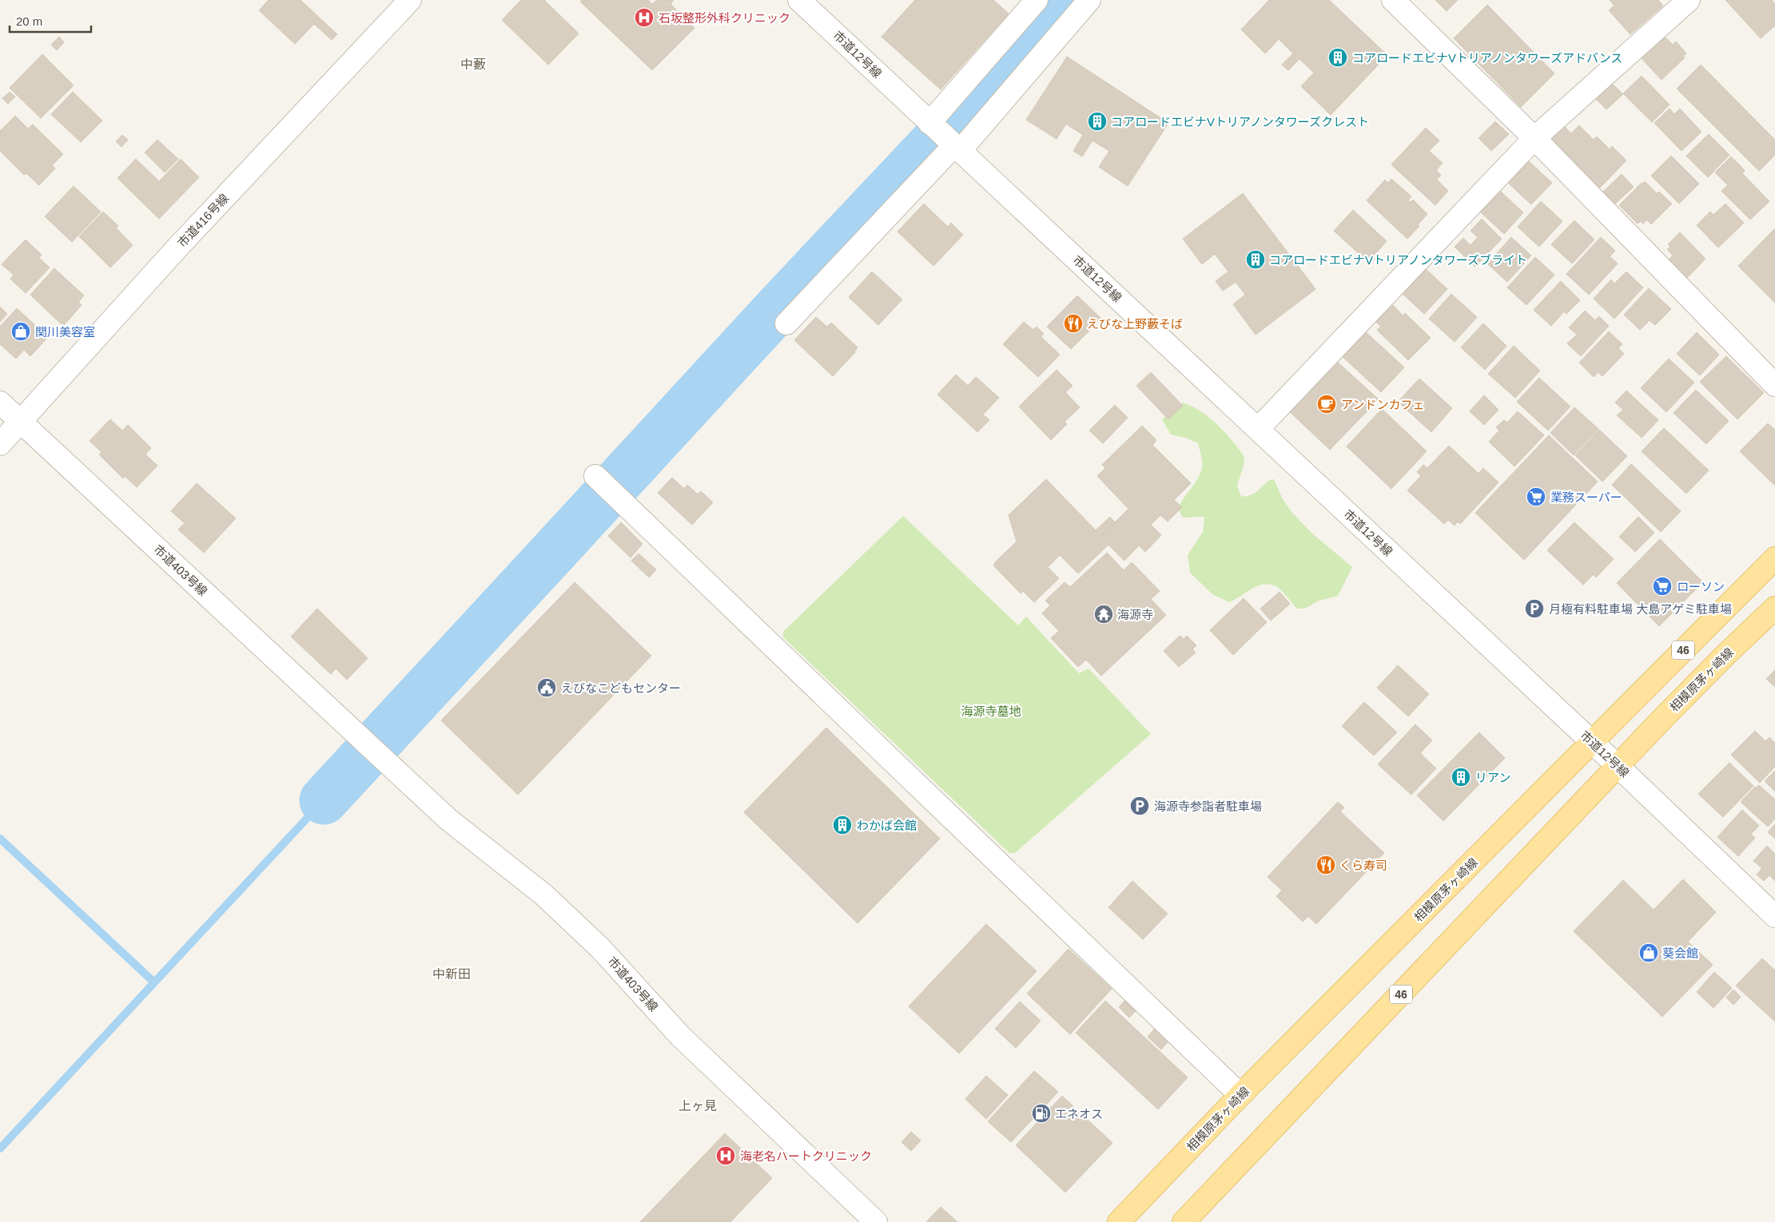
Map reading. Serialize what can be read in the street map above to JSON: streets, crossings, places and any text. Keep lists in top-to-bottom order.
{
  "streets": {
    "main road": ["46", "相模原茅ヶ崎線"],
    "street": ["市道12号線", "市道416号線", "市道403号線"]
  },
  "crossings": [
    ["市道12号線", "相模原茅ヶ崎線"],
    ["市道416号線", "市道403号線"]
  ],
  "districts": ["中藪", "中新田", "上ヶ見"],
  "parks": ["海源寺墓地"],
  "places": {
    "hospital": ["石坂整形外科クリニック", "海老名ハートクリニック"],
    "building": [
      "コアロードエビナVトリアノンタワーズアドバンス",
      "コアロードエビナVトリアノンタワーズクレスト",
      "コアロードエビナVトリアノンタワーズブライト",
      "リアン",
      "わかば会館"
    ],
    "restaurant": ["えびな上野藪そば", "くら寿司"],
    "shop": ["関川美容室", "葵会館"],
    "cafe": ["アンドンカフェ"],
    "supermarket": ["業務スーパー", "ローソン"],
    "parking": ["月極有料駐車場 大島アゲミ駐車場", "海源寺参詣者駐車場"],
    "temple": ["海源寺"],
    "public building": ["えびなこどもセンター"],
    "fuel station": ["エネオス"]
  },
  "scale_bar": "20 m"
}
